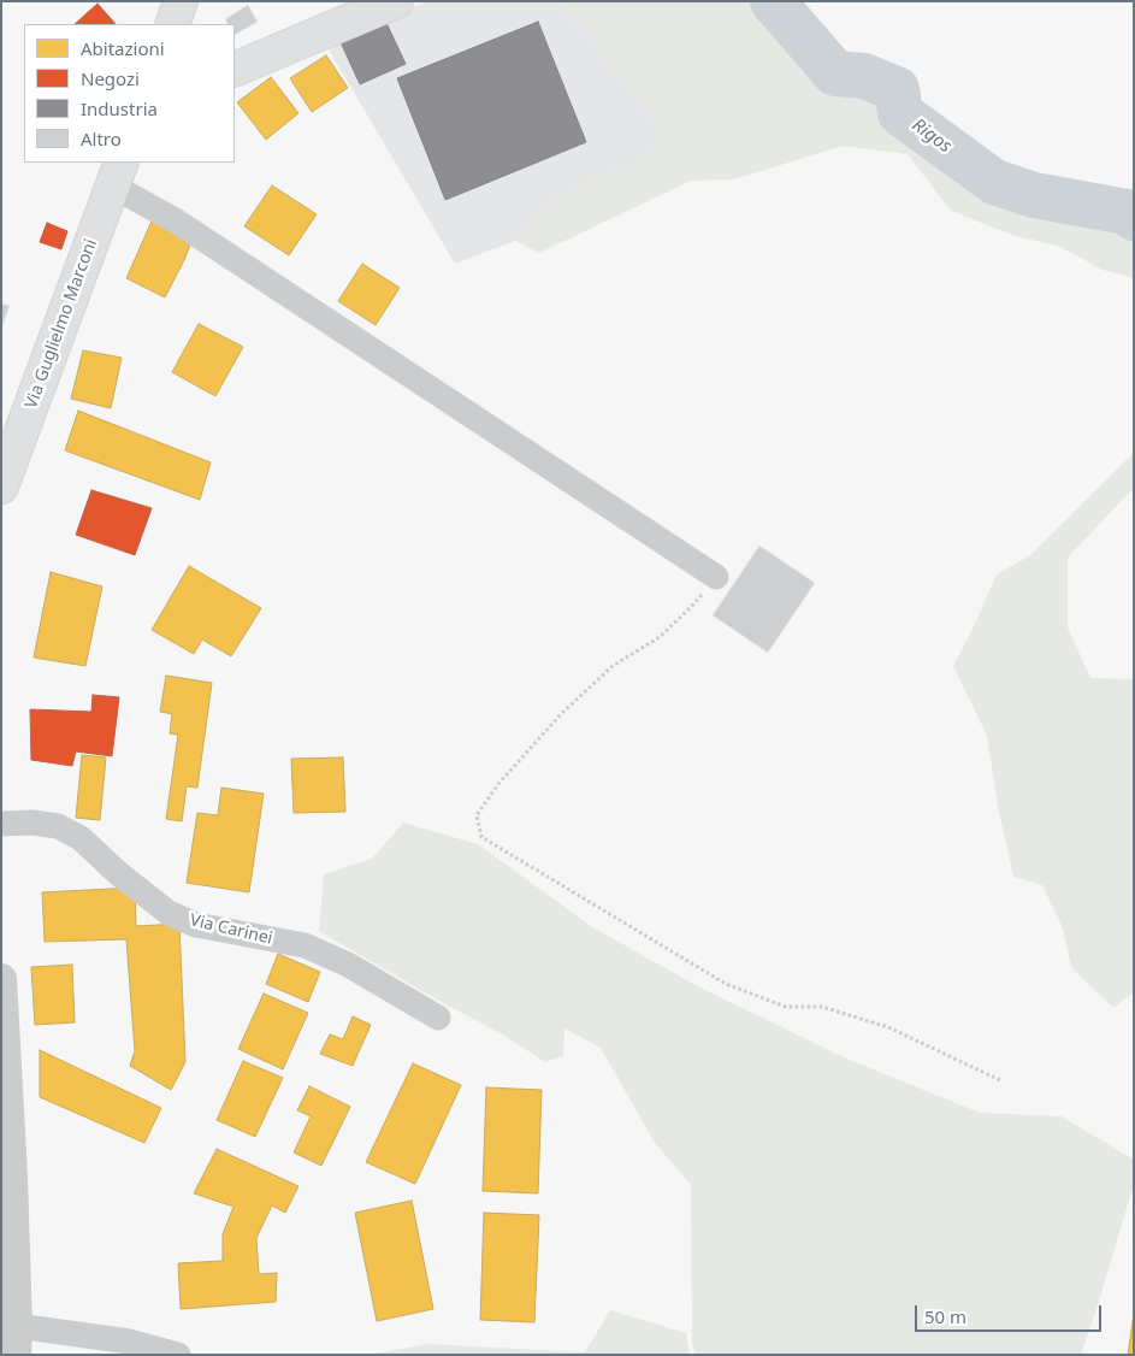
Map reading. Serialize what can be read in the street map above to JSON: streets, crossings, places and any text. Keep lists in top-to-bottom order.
{
  "streets": {
    "main road": ["Via Guglielmo Marconi"],
    "street": ["Via Carinei"]
  },
  "water": ["Rigos"],
  "legend": [
    "Abitazioni",
    "Negozi",
    "Industria",
    "Altro"
  ],
  "scale_bar": "50 m"
}
